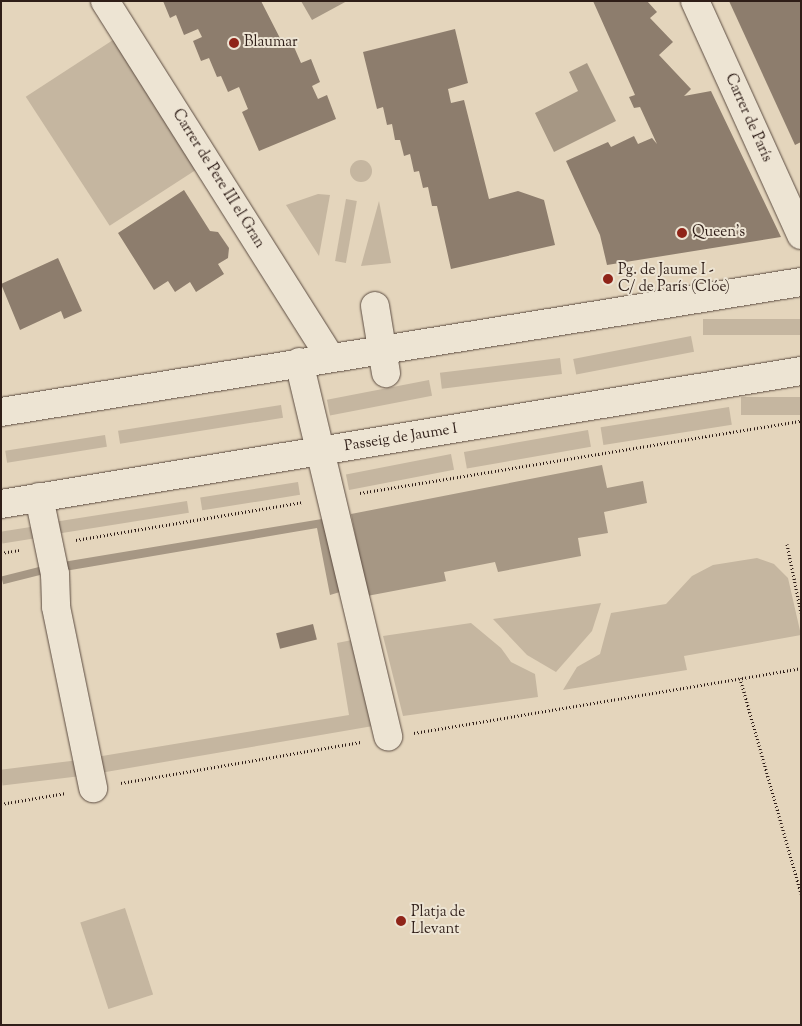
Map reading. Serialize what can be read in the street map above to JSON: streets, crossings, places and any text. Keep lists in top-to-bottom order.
{
  "streets": {
    "street": ["Carrer de París", "Carrer de Pere III el Gran", "Passeig de Jaume I"]
  },
  "places": [
    "Blaumar",
    "Queen's",
    "Pg. de Jaume I - C/ de París (Clóe)",
    "Platja de Llevant"
  ]
}
